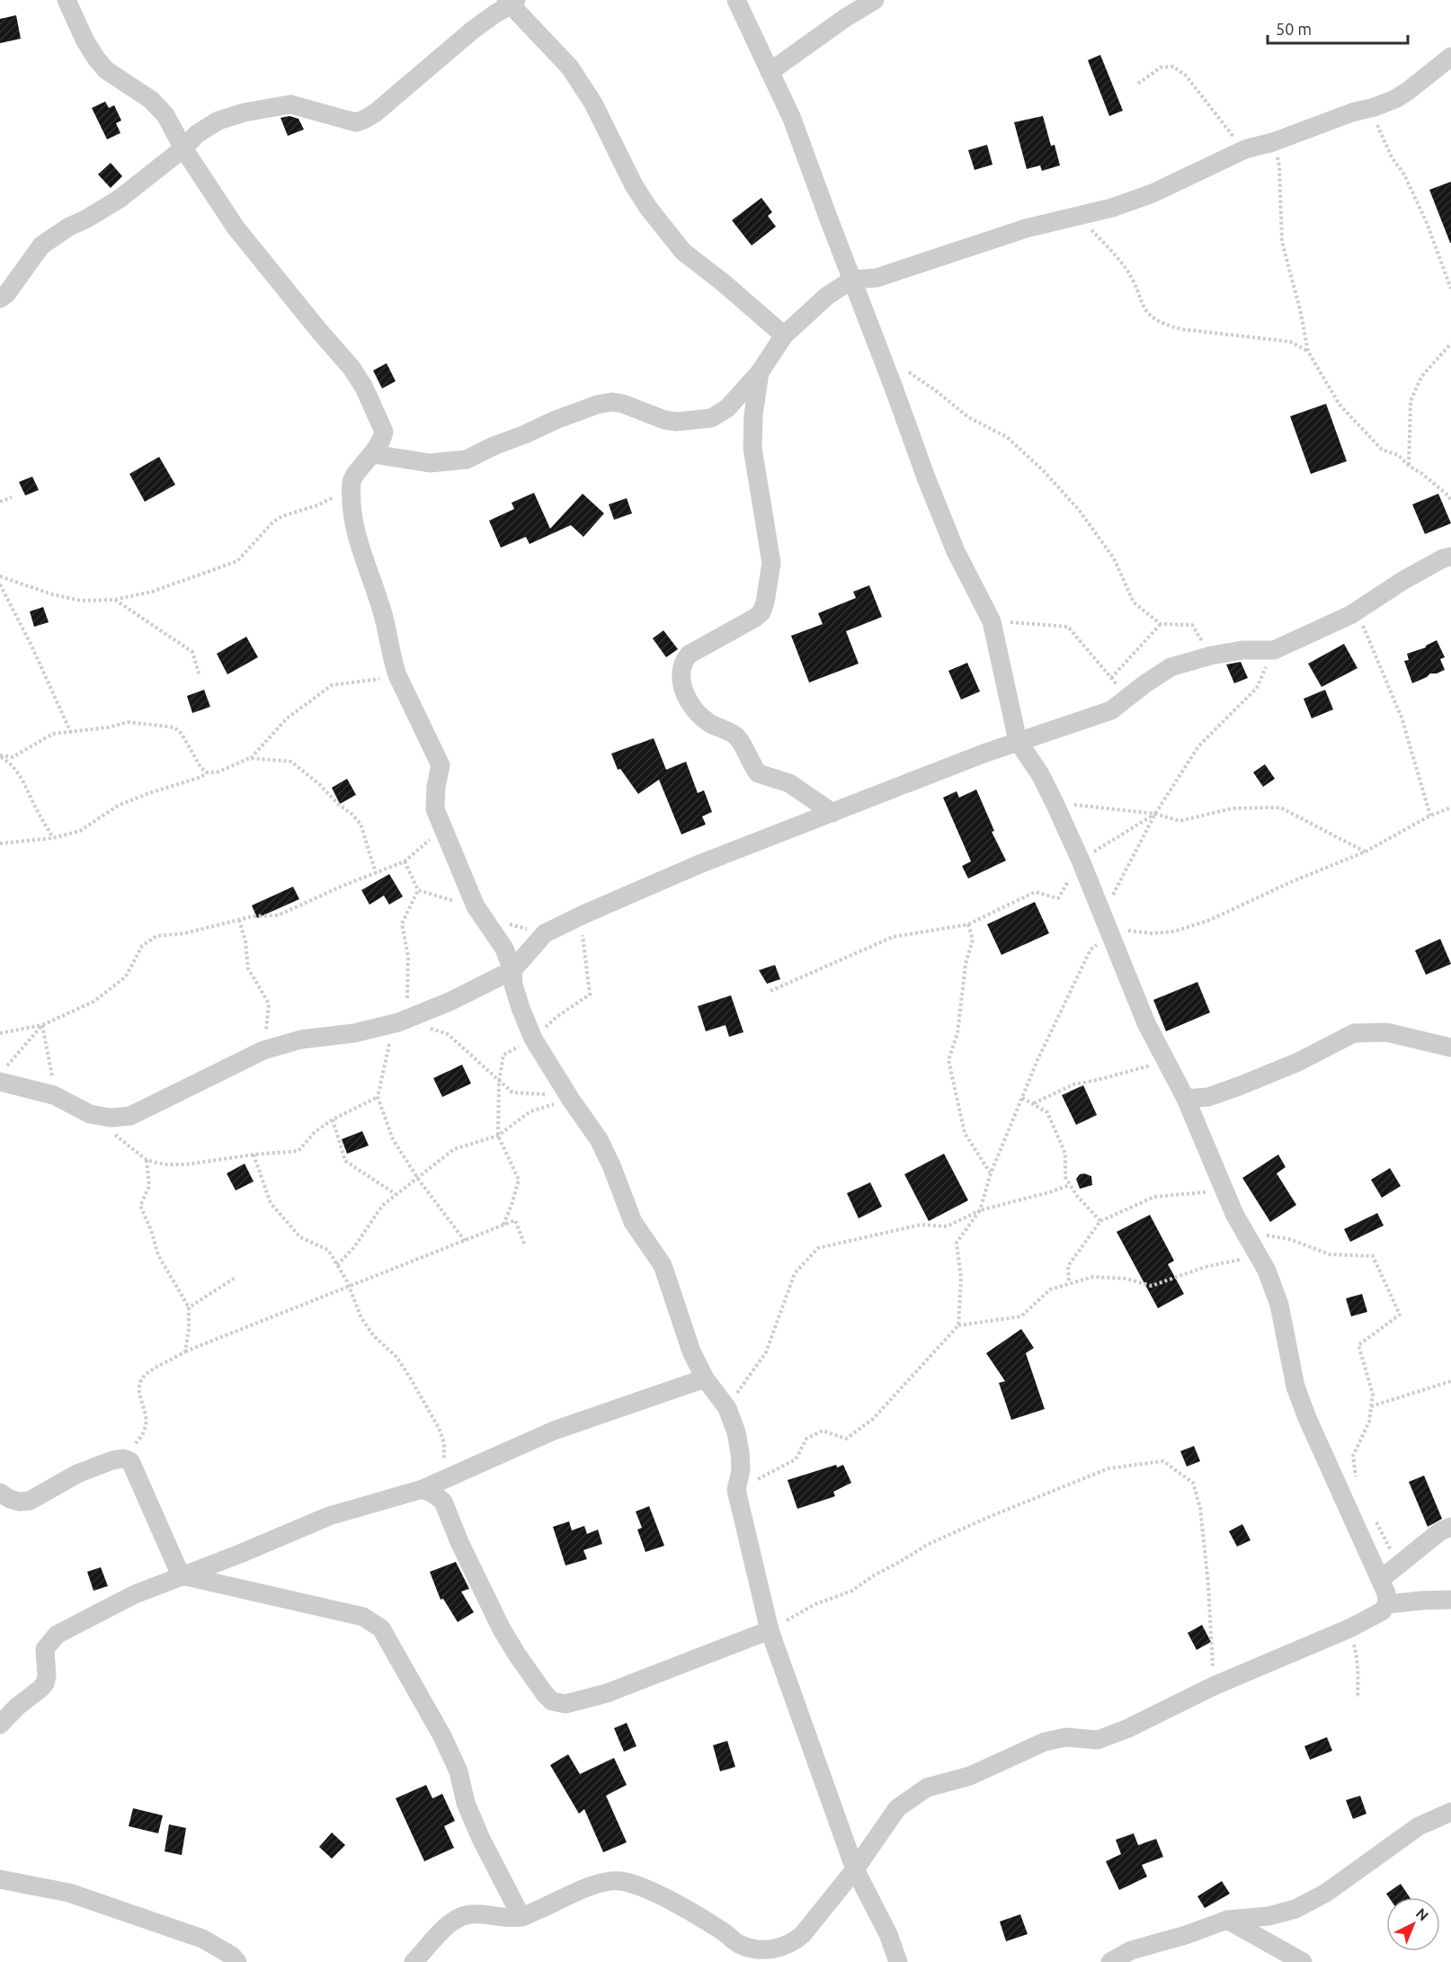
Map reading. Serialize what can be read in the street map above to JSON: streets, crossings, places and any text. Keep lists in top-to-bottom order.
{
  "scale_bar": "50 m",
  "north": "top right"
}
